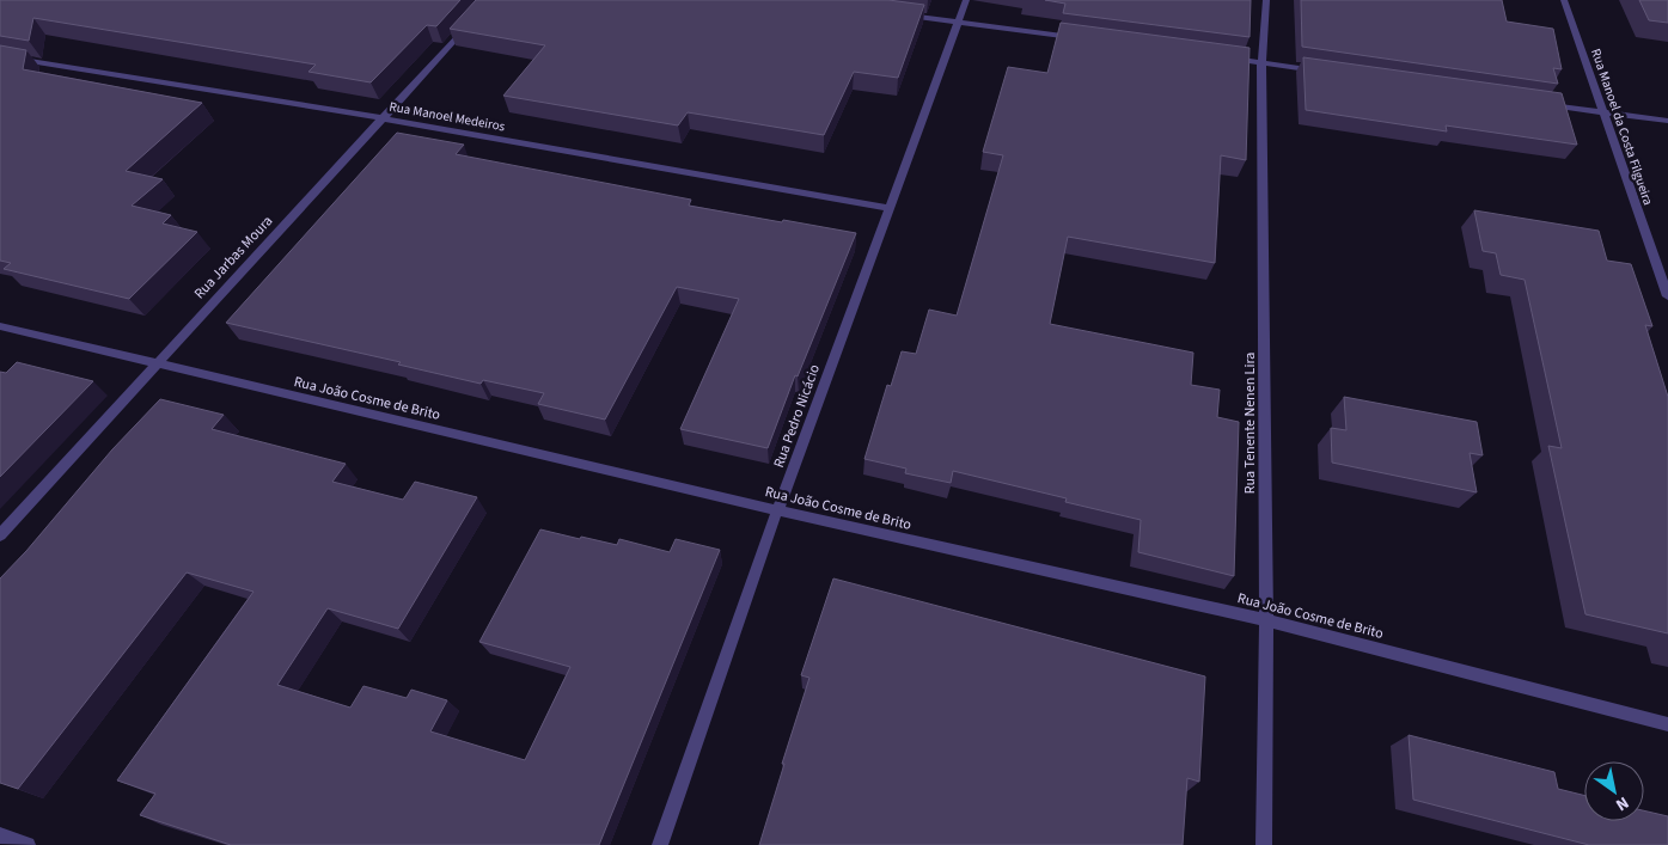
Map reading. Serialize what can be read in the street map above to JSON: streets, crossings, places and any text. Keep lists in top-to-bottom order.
{
  "streets": {
    "street": [
      "Rua Manoel Medeiros",
      "Rua Manoel da Costa Filgueira",
      "Rua Jarbas Moura",
      "Rua João Cosme de Brito",
      "Rua Pedro Nicácio",
      "Rua Tenente Nenen Lira"
    ]
  },
  "crossings": [
    ["Rua Manoel Medeiros", "Rua Jarbas Moura"],
    ["Rua Manoel Medeiros", "Rua Pedro Nicácio"],
    ["Rua Jarbas Moura", "Rua João Cosme de Brito"],
    ["Rua João Cosme de Brito", "Rua Pedro Nicácio"],
    ["Rua João Cosme de Brito", "Rua Tenente Nenen Lira"]
  ],
  "north": "bottom right"
}
